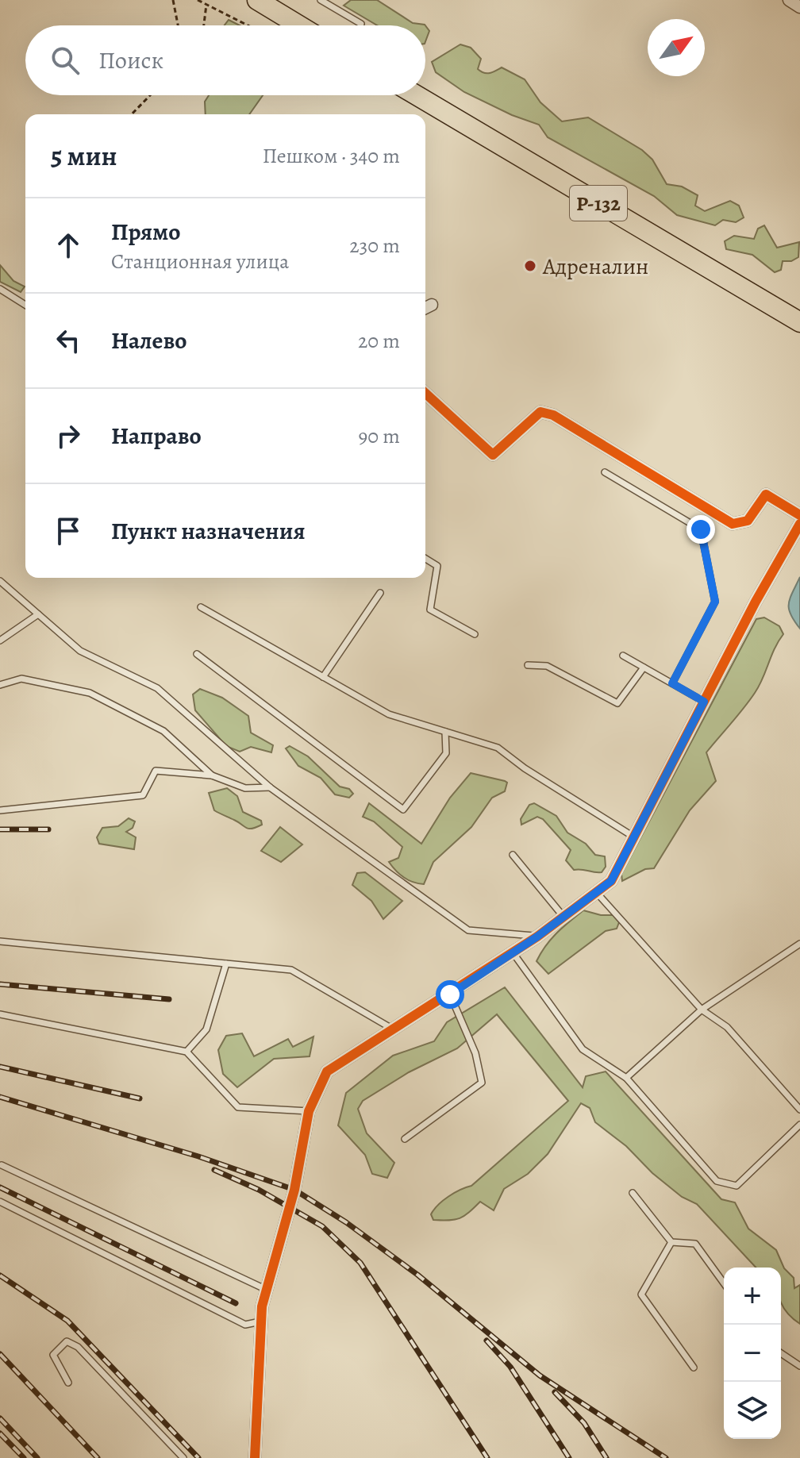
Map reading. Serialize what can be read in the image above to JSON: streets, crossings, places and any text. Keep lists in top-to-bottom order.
{
  "streets": {
    "highway": ["Р-132"]
  },
  "places": ["Адреналин"],
  "north": "top right",
  "page": {
    "search": "Поиск",
    "heading": ["5 мин", "Пешком · 340 m"],
    "list": [
      ["Прямо", "Станционная улица", "230 m"],
      ["Налево", "20 m"],
      ["Направо", "90 m"],
      "Пункт назначения"
    ],
    "map_buttons": ["+", "−"]
  }
}
